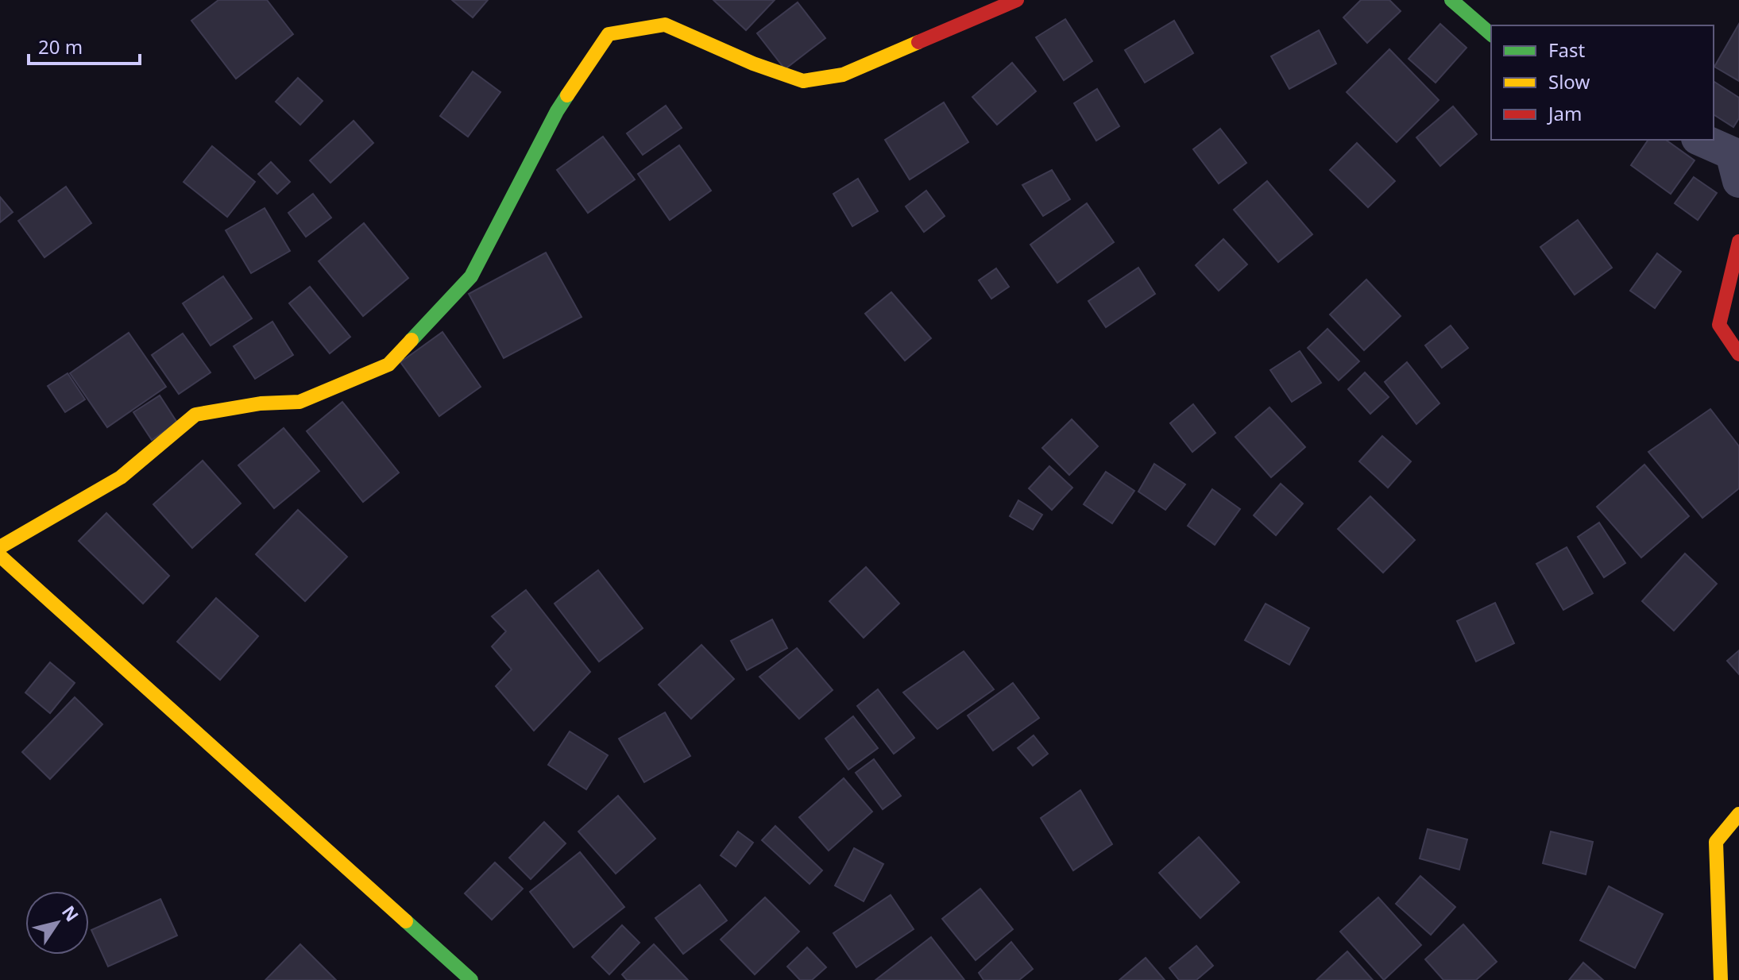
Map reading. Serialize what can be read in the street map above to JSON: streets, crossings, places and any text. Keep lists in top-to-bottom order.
{
  "legend": ["Fast", "Slow", "Jam"],
  "scale_bar": "20 m",
  "north": "top right"
}
